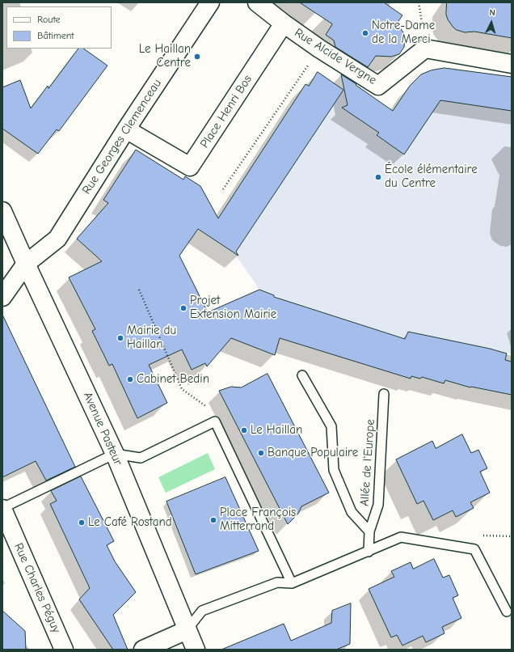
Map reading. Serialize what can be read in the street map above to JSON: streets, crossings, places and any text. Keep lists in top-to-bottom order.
{
  "streets": {
    "street": [
      "Rue Alcide Vergne",
      "Place Henri Bos",
      "Rue Georges Clemenceau",
      "Avenue Pasteur",
      "Rue Charles Péguy"
    ],
    "lane": ["Allée de l'Europe"]
  },
  "crossings": [
    ["Rue Alcide Vergne", "Place Henri Bos"],
    ["Place Henri Bos", "Rue Georges Clemenceau"],
    ["Rue Georges Clemenceau", "Avenue Pasteur"]
  ],
  "places": [
    "Notre-Dame de la Merci",
    "Le Haillan Centre",
    "École élémentaire du Centre",
    "Projet Extension Mairie",
    "Mairie du Haillan",
    "Cabinet Bedin",
    "Le Haillan",
    "Banque Populaire",
    "Place François Mitterrand",
    "Le Café Rostand"
  ],
  "legend": ["Route", "Bâtiment"],
  "north": "top"
}
